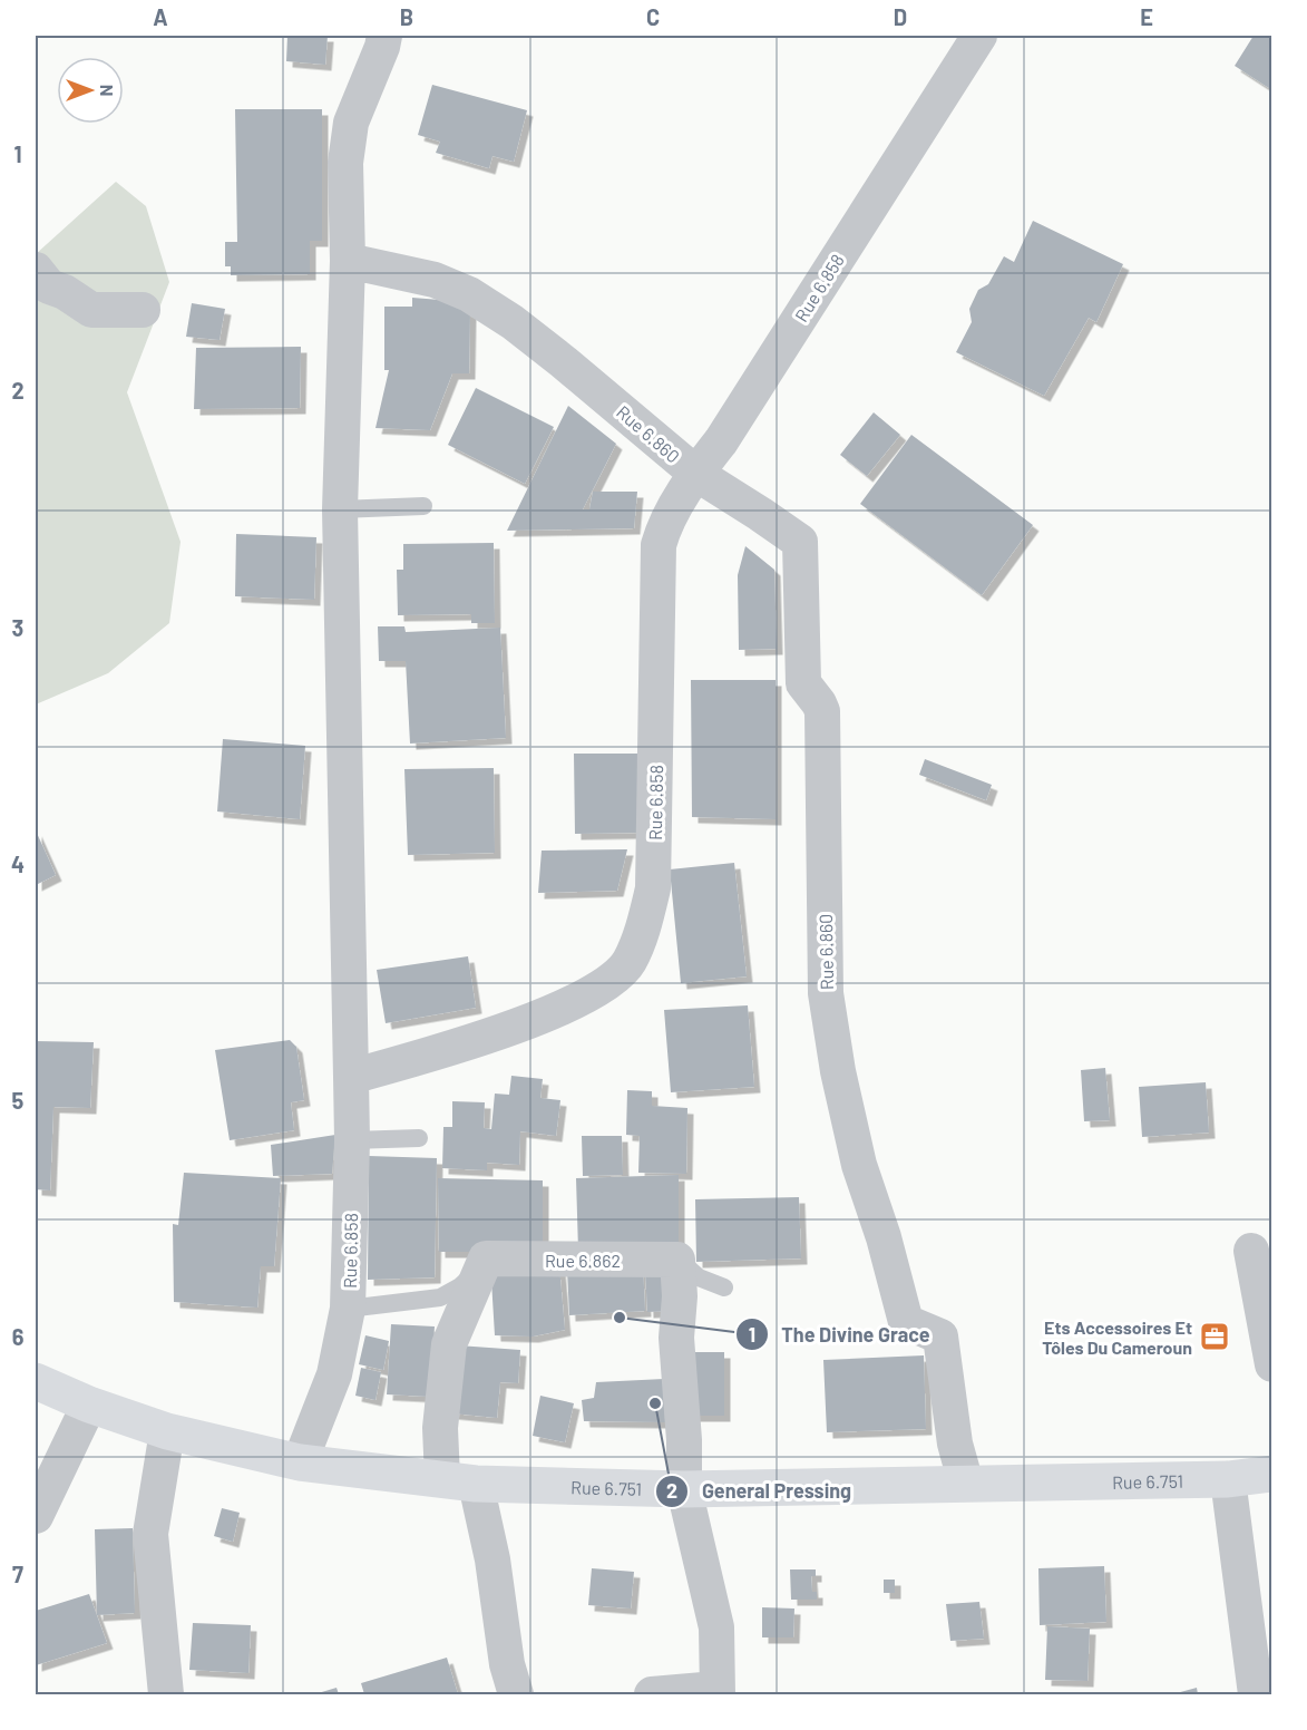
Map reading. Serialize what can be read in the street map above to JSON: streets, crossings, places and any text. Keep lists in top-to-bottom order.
{
  "streets": {
    "main road": ["Rue 6.751"],
    "street": ["Rue 6.858", "Rue 6.860", "Rue 6.862"]
  },
  "crossings": [
    ["Rue 6.858", "Rue 6.860"],
    ["Rue 6.858", "Rue 6.751"],
    ["Rue 6.860", "Rue 6.751"]
  ],
  "places": {
    "other": ["The Divine Grace", "General Pressing"],
    "office": ["Ets Accessoires Et Tôles Du Cameroun"]
  },
  "north": "right",
  "grid": {
    "columns": [
      "A",
      "B",
      "C",
      "D",
      "E"
    ],
    "rows": [
      "1",
      "2",
      "3",
      "4",
      "5",
      "6",
      "7"
    ]
  }
}
